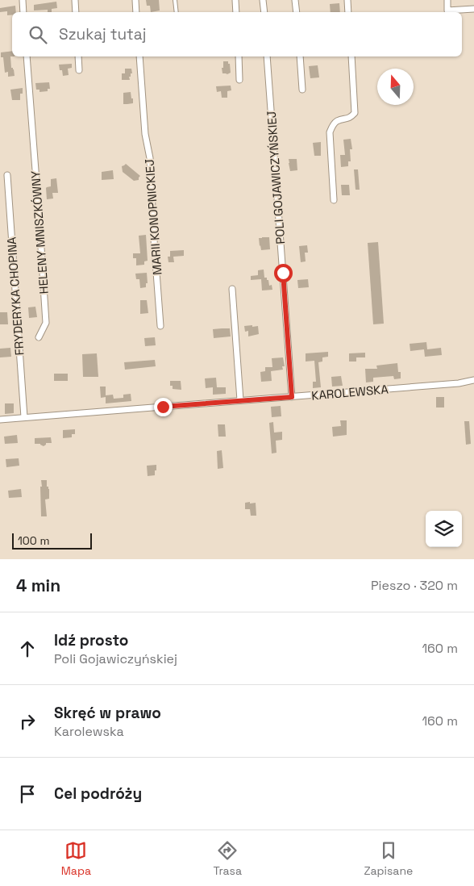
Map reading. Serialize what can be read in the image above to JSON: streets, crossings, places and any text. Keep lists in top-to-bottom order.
{
  "streets": {
    "street": [
      "POLI GOJAWICZYŃSKIEJ",
      "MARII KONOPNICKIEJ",
      "HELENY MNISZKÓWNY",
      "FRYDERYKA CHOPINA",
      "KAROLEWSKA"
    ]
  },
  "crossings": [
    ["POLI GOJAWICZYŃSKIEJ", "KAROLEWSKA"],
    ["FRYDERYKA CHOPINA", "KAROLEWSKA"]
  ],
  "scale_bar": "100 m",
  "north": "top",
  "page": {
    "search": "Szukaj tutaj",
    "scale": "100 m",
    "heading": ["4 min", "Pieszo · 320 m"],
    "list": [
      ["Idź prosto", "Poli Gojawiczyńskiej", "160 m"],
      ["Skręć w prawo", "Karolewska", "160 m"],
      "Cel podróży"
    ],
    "nav": ["Mapa", "Trasa", "Zapisane"]
  }
}
